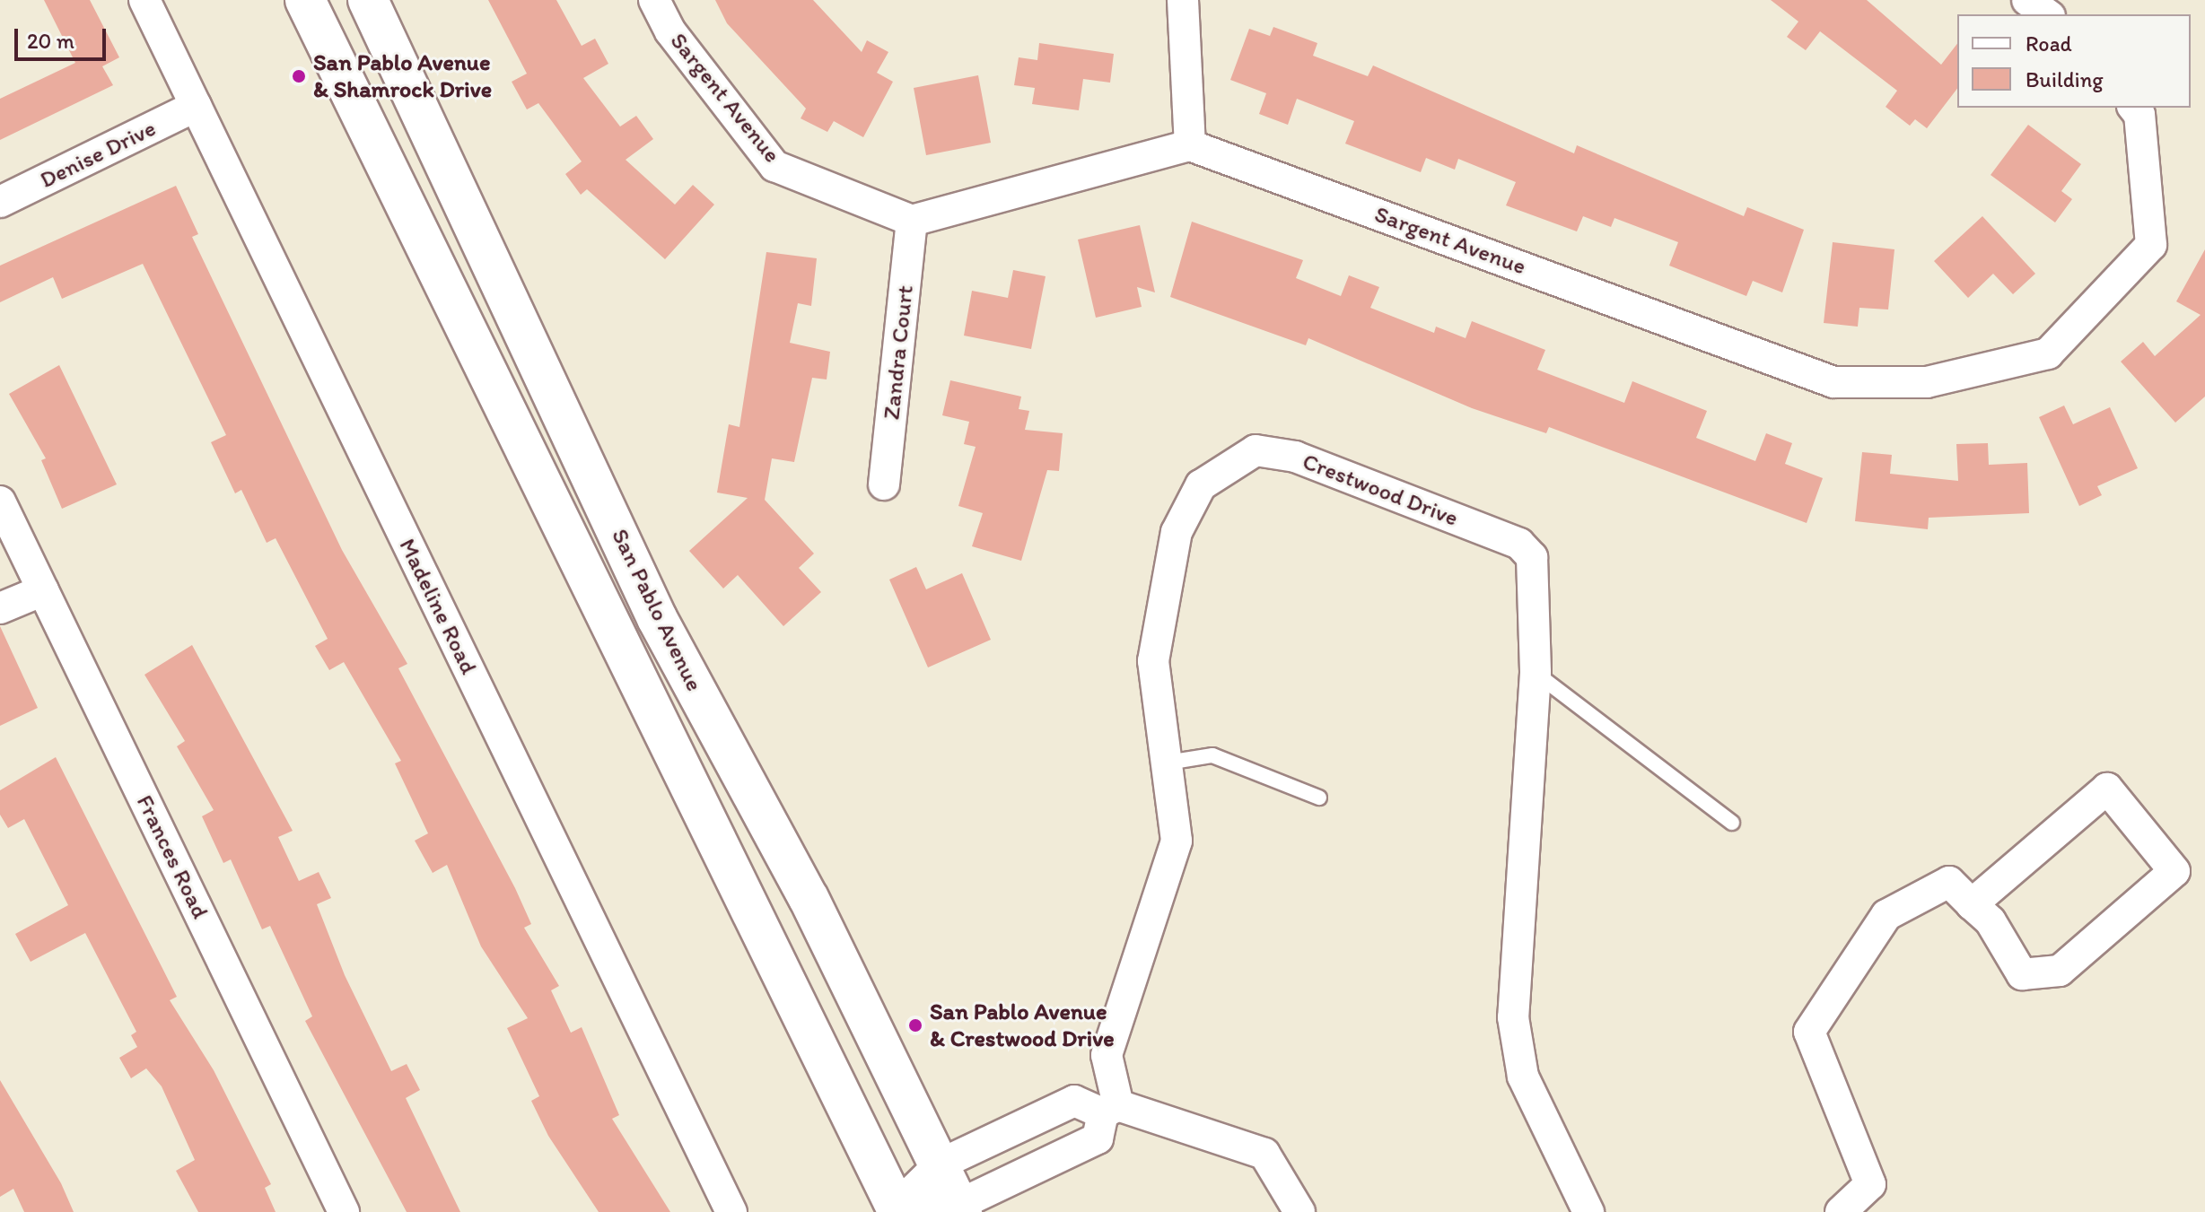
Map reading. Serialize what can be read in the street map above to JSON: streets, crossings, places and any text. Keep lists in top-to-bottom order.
{
  "streets": {
    "main road": ["San Pablo Avenue"],
    "street": [
      "Sargent Avenue",
      "Denise Drive",
      "Zandra Court",
      "Crestwood Drive",
      "Madeline Road",
      "Frances Road"
    ]
  },
  "crossings": [
    ["Sargent Avenue", "Zandra Court"],
    ["Denise Drive", "Madeline Road"]
  ],
  "places": ["San Pablo Avenue & Shamrock Drive", "San Pablo Avenue & Crestwood Drive"],
  "legend": ["Road", "Building"],
  "scale_bar": "20 m"
}
